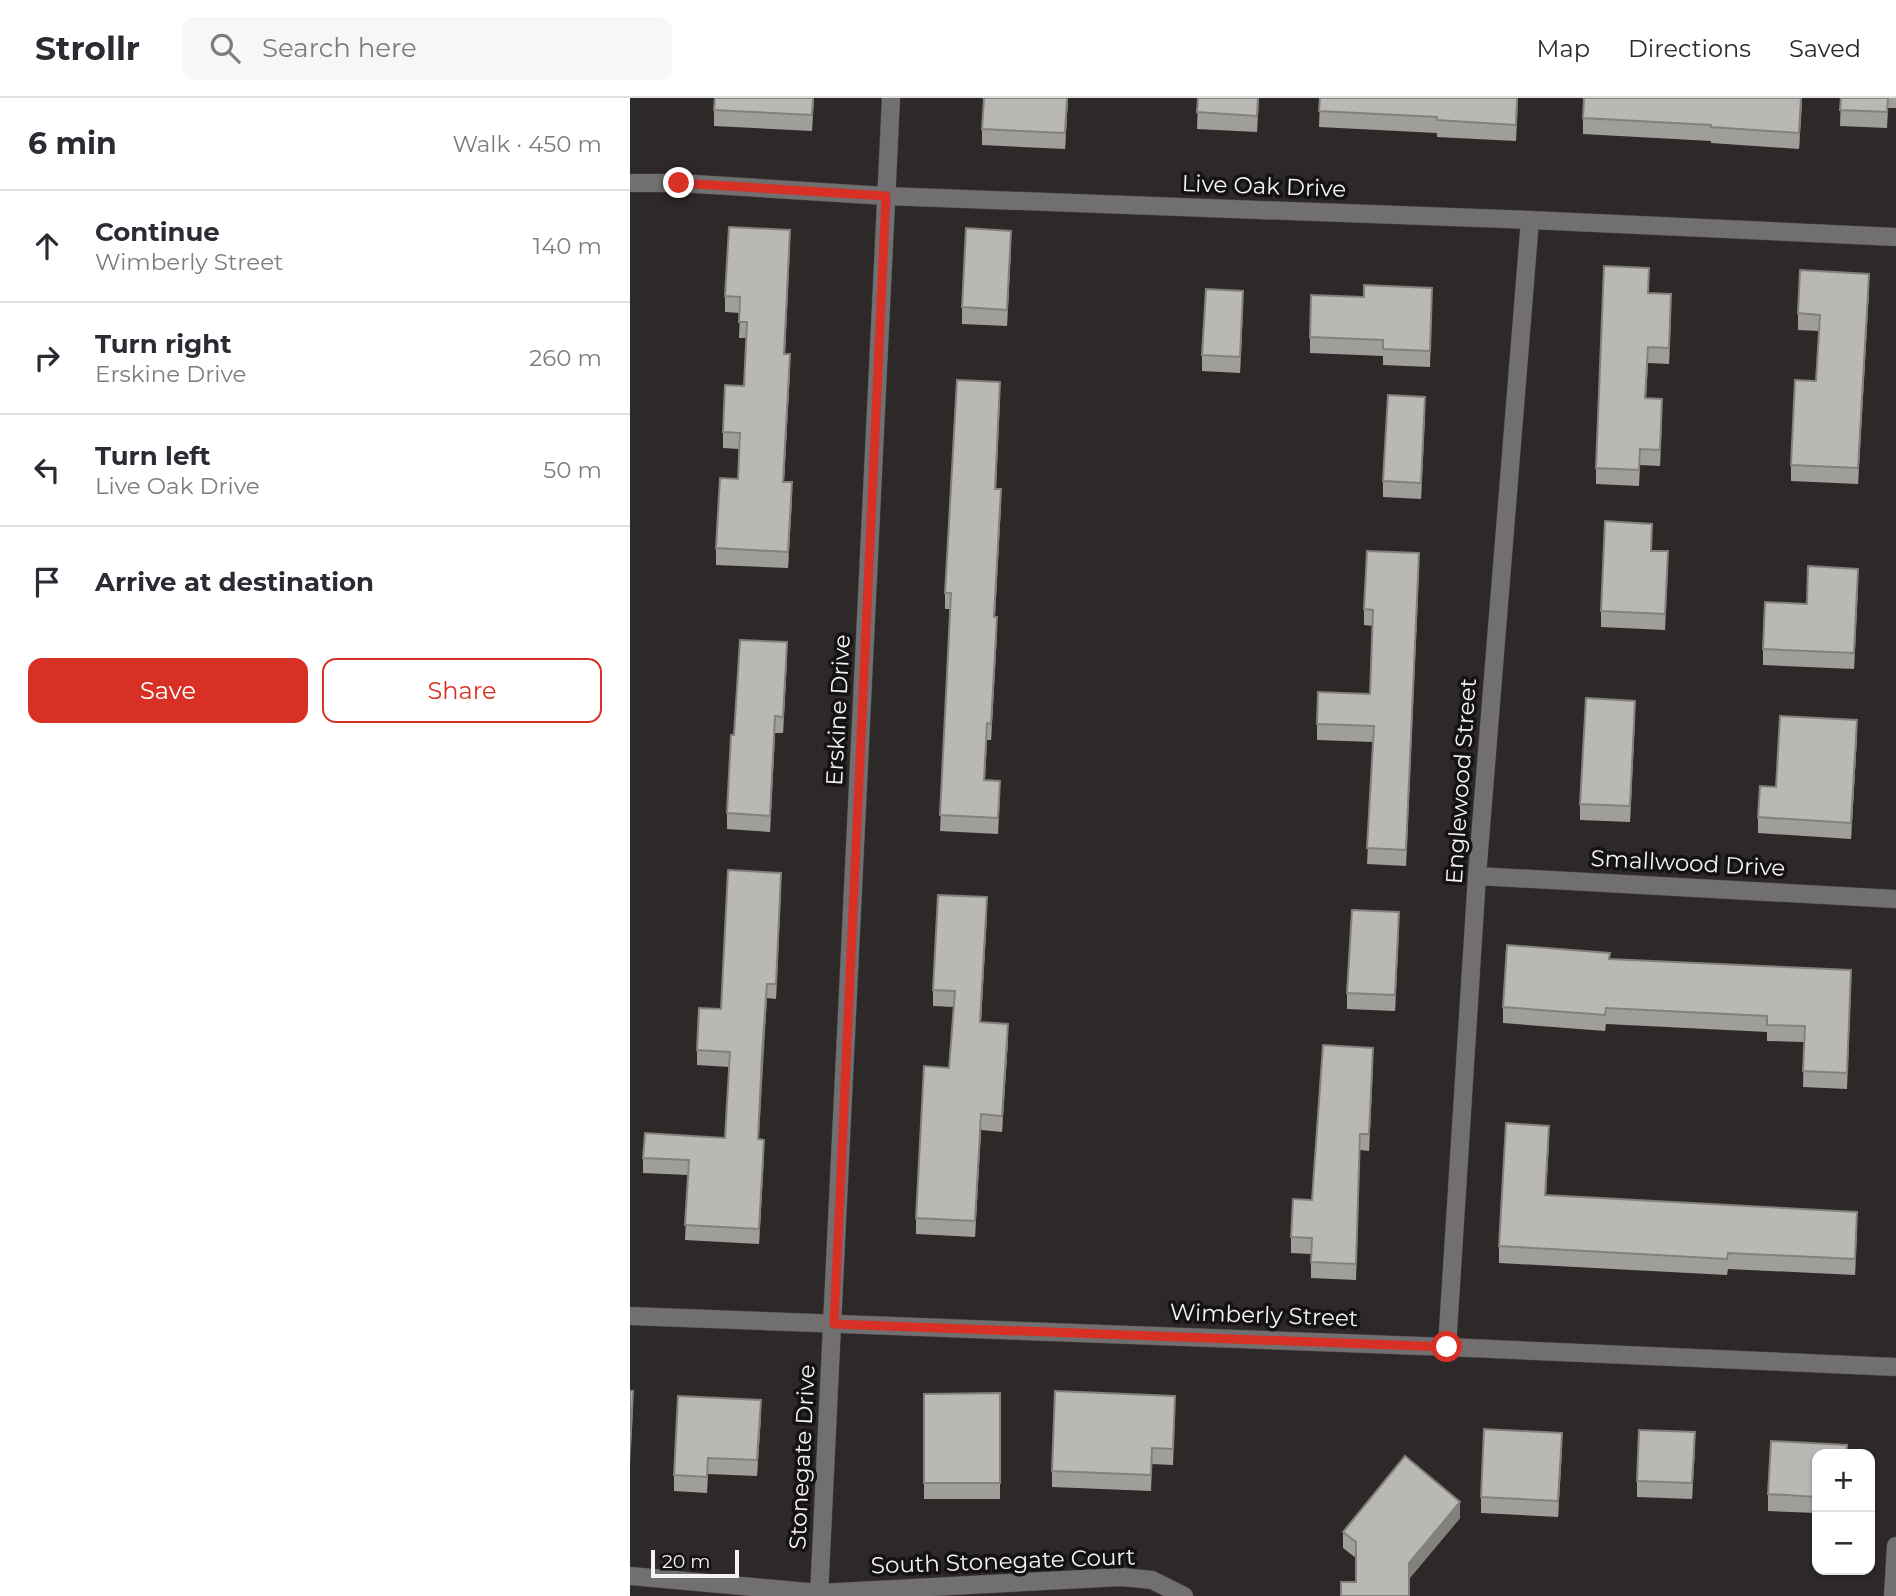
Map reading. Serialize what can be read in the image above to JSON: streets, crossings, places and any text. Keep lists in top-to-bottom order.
{
  "streets": {
    "street": [
      "Live Oak Drive",
      "Erskine Drive",
      "Englewood Street",
      "Smallwood Drive",
      "Wimberly Street",
      "Stonegate Drive",
      "South Stonegate Court"
    ]
  },
  "crossings": [
    ["Live Oak Drive", "Erskine Drive"],
    ["Live Oak Drive", "Englewood Street"],
    ["Erskine Drive", "Wimberly Street"],
    ["Erskine Drive", "Stonegate Drive"],
    ["Englewood Street", "Smallwood Drive"],
    ["Englewood Street", "Wimberly Street"],
    ["Wimberly Street", "Stonegate Drive"],
    ["Stonegate Drive", "South Stonegate Court"]
  ],
  "scale_bar": "20 m",
  "page": {
    "header": "Strollr",
    "search": "Search here",
    "nav": ["Map", "Directions", "Saved"],
    "heading": ["6 min", "Walk · 450 m"],
    "list": [
      ["Continue", "Wimberly Street", "140 m"],
      ["Turn right", "Erskine Drive", "260 m"],
      ["Turn left", "Live Oak Drive", "50 m"],
      "Arrive at destination"
    ],
    "buttons": ["Save", "Share"],
    "map_buttons": ["+", "−"],
    "scale": "20 m"
  }
}
